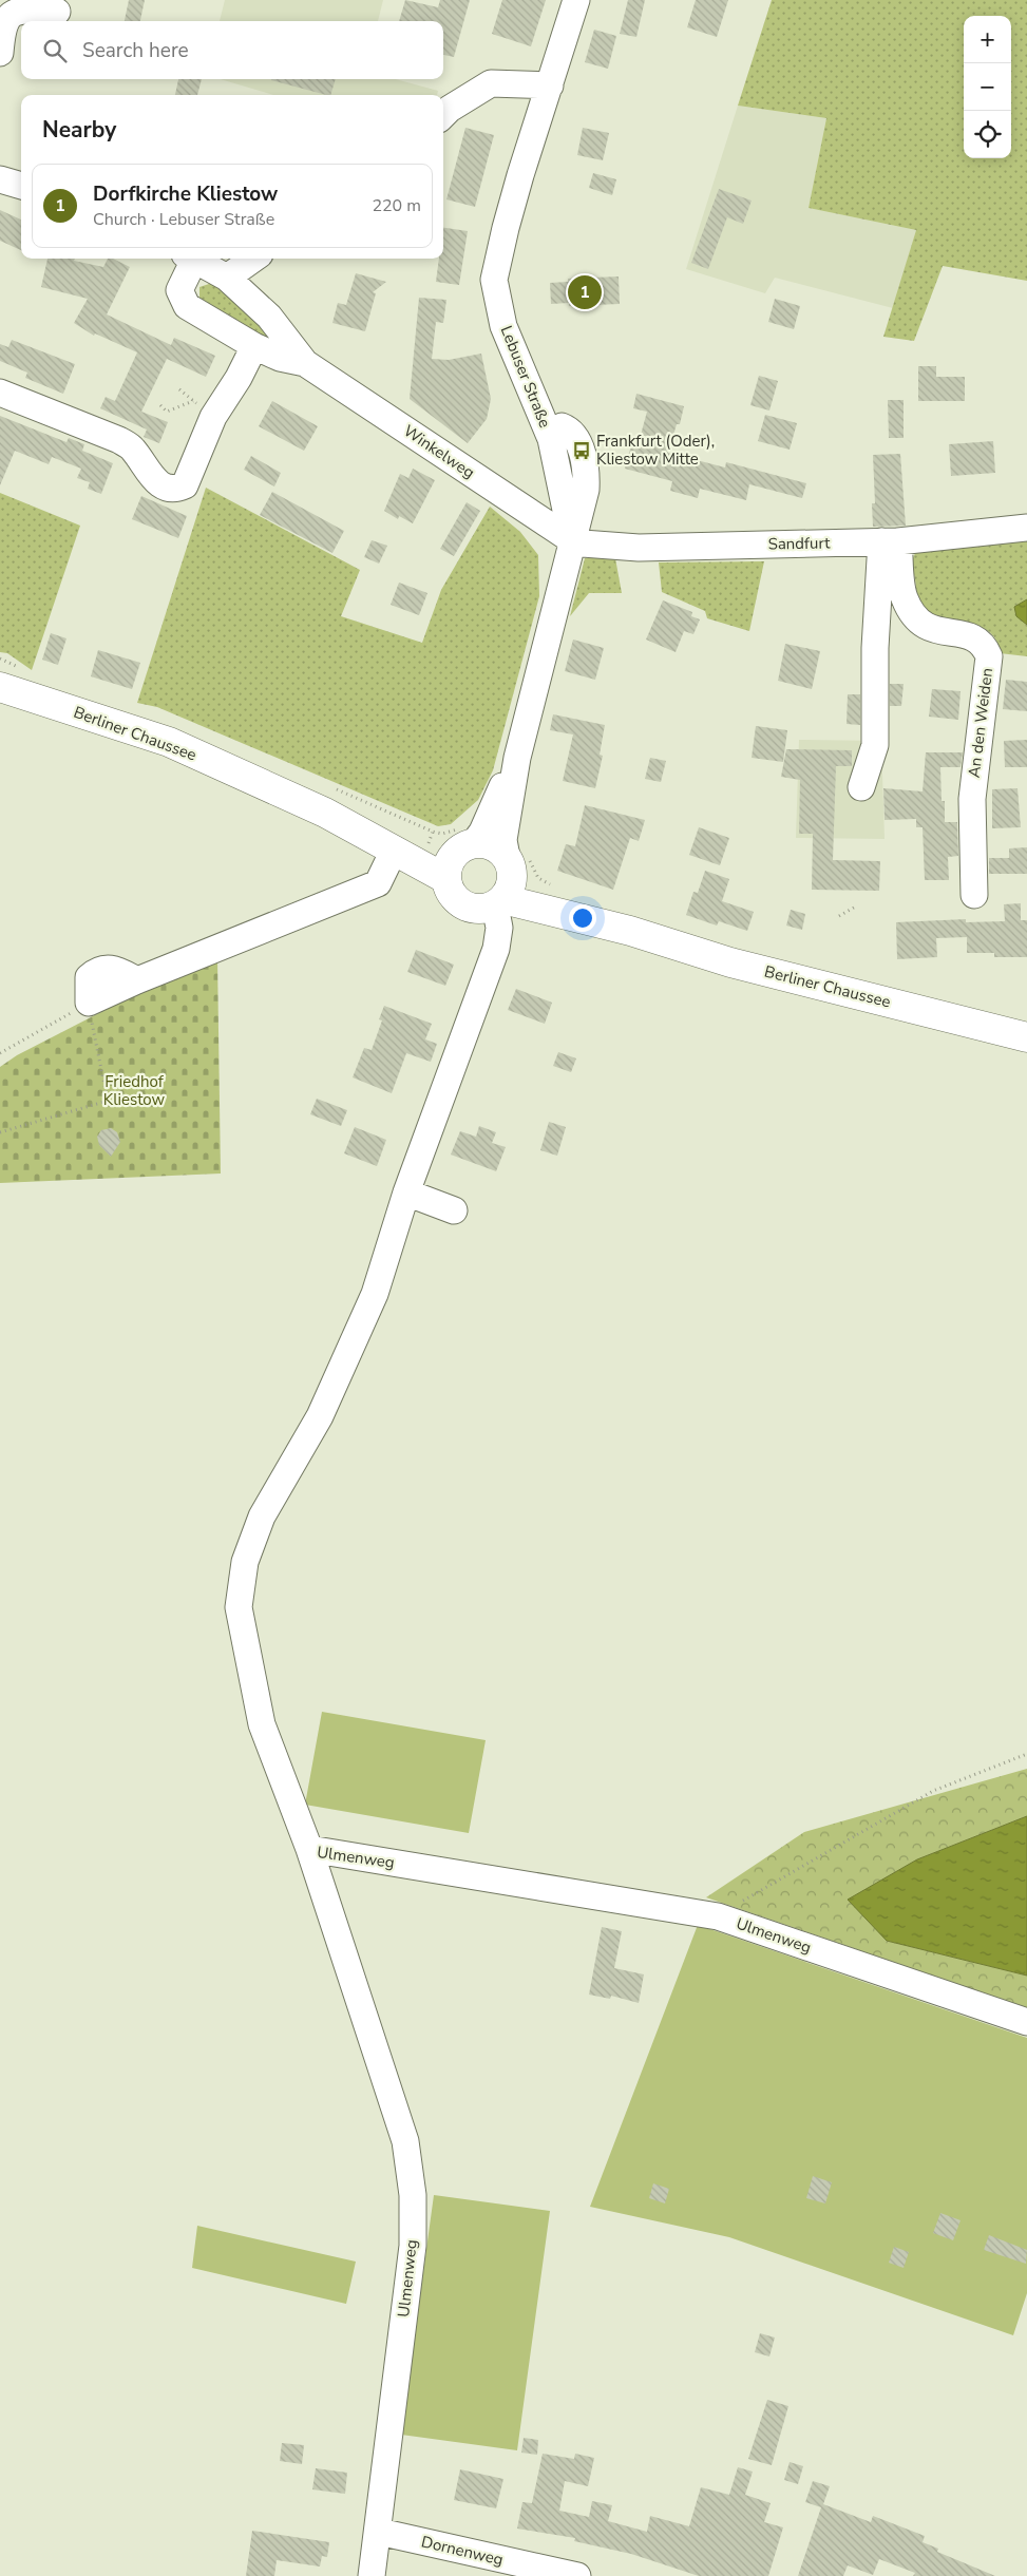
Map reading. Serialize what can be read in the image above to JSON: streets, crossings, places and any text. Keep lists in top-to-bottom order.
{
  "streets": {
    "main road": ["Berliner Chaussee"],
    "street": [
      "Lebuser Straße",
      "Winkelweg",
      "Sandfurt",
      "An den Weiden",
      "Ulmenweg",
      "Dornenweg"
    ]
  },
  "crossings": [
    ["Lebuser Straße", "Winkelweg"],
    ["Lebuser Straße", "Sandfurt"],
    ["Lebuser Straße", "Berliner Chaussee"],
    ["Winkelweg", "Sandfurt"],
    ["Sandfurt", "An den Weiden"],
    ["Ulmenweg", "Dornenweg"]
  ],
  "parks": ["Friedhof Kliestow"],
  "places": {
    "bus stop": ["Frankfurt (Oder), Kliestow Mitte"]
  },
  "page": {
    "map_buttons": ["+", "−"],
    "search": "Search here",
    "heading": "Nearby",
    "list": [
      {
        "mark": "1",
        "name": "Dorfkirche Kliestow",
        "note": "Church · Lebuser Straße",
        "value": "220 m"
      }
    ],
    "pins": "1"
  }
}
